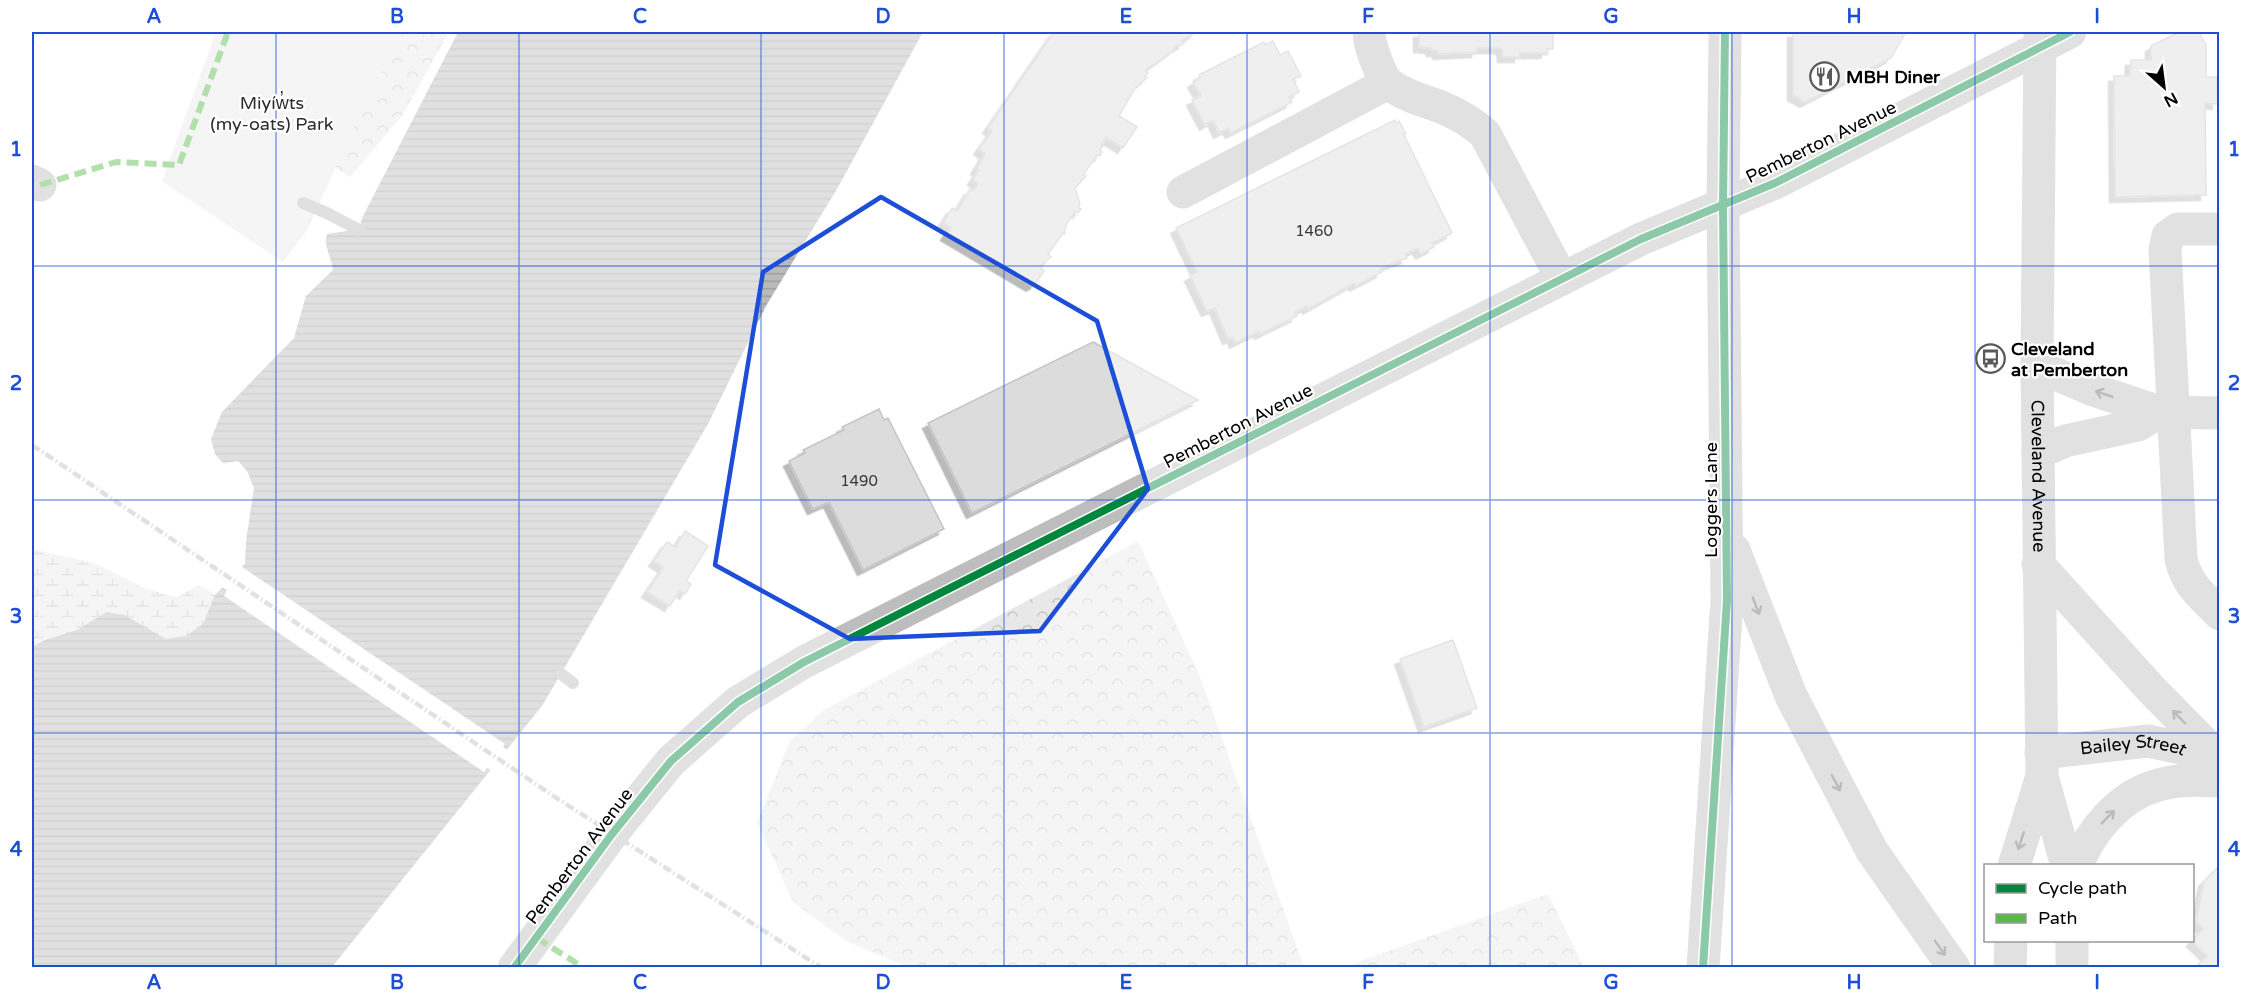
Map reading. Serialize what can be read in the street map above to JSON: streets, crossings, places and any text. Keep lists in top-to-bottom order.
{
  "streets": {
    "street": [
      "Pemberton Avenue",
      "Cleveland Avenue",
      "Loggers Lane",
      "Bailey Street"
    ]
  },
  "crossings": [
    ["Pemberton Avenue", "Cleveland Avenue"],
    ["Pemberton Avenue", "Loggers Lane"],
    ["Cleveland Avenue", "Bailey Street"]
  ],
  "one_way": ["Bailey Street"],
  "parks": ["Miyíw̓ts (my-oats) Park"],
  "places": {
    "restaurant": ["MBH Diner"],
    "bus stop": ["Cleveland at Pemberton"]
  },
  "house_numbers": ["1460", "1490"],
  "legend": ["Cycle path", "Path"],
  "north": "bottom right",
  "grid": {
    "columns": [
      "A",
      "B",
      "C",
      "D",
      "E",
      "F",
      "G",
      "H",
      "I"
    ],
    "rows": [
      "1",
      "2",
      "3",
      "4"
    ]
  }
}
